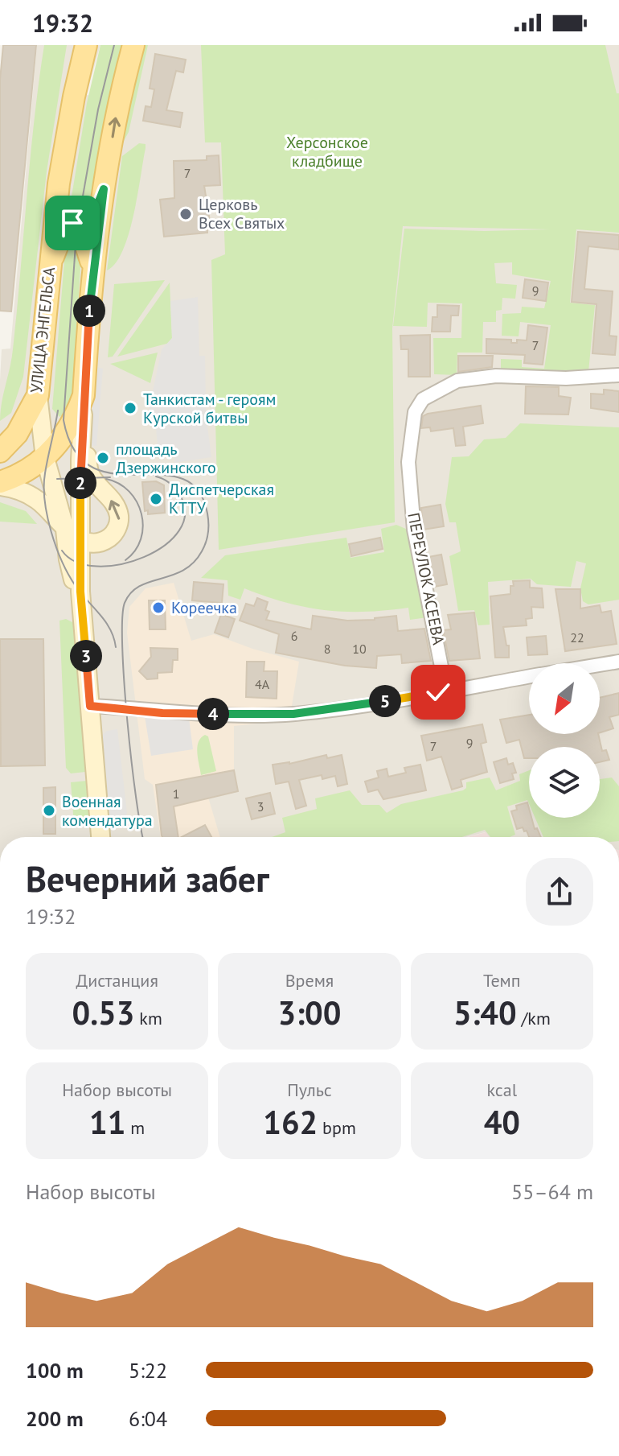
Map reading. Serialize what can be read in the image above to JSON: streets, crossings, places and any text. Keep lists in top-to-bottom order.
{
  "streets": {
    "main road": ["УЛИЦА ЭНГЕЛЬСА"],
    "street": ["ПЕРЕУЛОК АСЕЕВА"]
  },
  "parks": ["Херсонское кладбище"],
  "places": [
    "Церковь Всех Святых",
    "Танкистам - героям Курской битвы",
    "площадь Дзержинского",
    "Диспетчерская КТТУ",
    "Кореечка",
    "Военная комендатура"
  ],
  "house_numbers": [
    "7",
    "9",
    "7",
    "6",
    "22",
    "8",
    "10",
    "4А",
    "9",
    "7",
    "1",
    "3"
  ],
  "north": "bottom left",
  "page": {
    "status": "19:32",
    "pins": [
      "1",
      "2",
      "3",
      "5",
      "4"
    ],
    "heading": ["Вечерний забег", "19:32"],
    "stats": [
      ["Дистанция", "0.53 km"],
      ["Время", "3:00"],
      ["Темп", "5:40 /km"],
      ["Набор высоты", "11 m"],
      ["Пульс", "162 bpm"],
      ["kcal", "40"]
    ],
    "chart": ["Набор высоты", "55–64 m"],
    "list": [
      {
        "name": "100 m",
        "note": "5:22"
      },
      {
        "name": "200 m",
        "note": "6:04"
      }
    ]
  }
}
